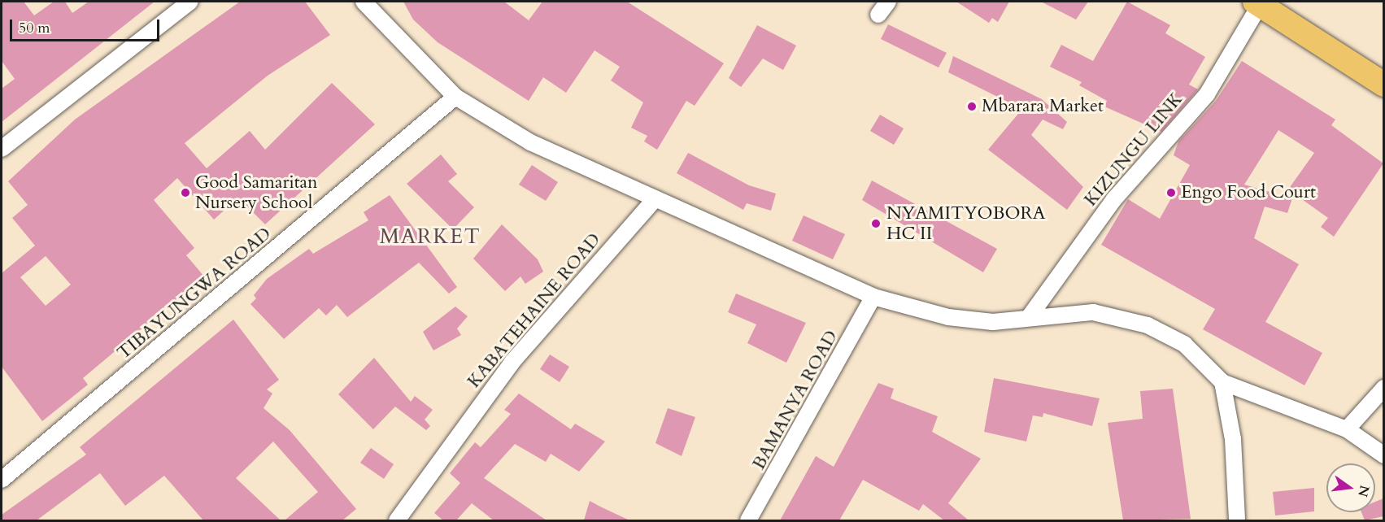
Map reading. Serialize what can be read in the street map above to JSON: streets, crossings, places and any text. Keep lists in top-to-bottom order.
{
  "streets": {
    "street": [
      "KIZUNGU LINK",
      "TIBAYUNGWA ROAD",
      "KABATEHAINE ROAD",
      "BAMANYA ROAD"
    ]
  },
  "districts": ["MARKET"],
  "places": [
    "Mbarara Market",
    "Good Samaritan Nursery School",
    "Engo Food Court",
    "NYAMITYOBORA HC II"
  ],
  "scale_bar": "50 m",
  "north": "right"
}
